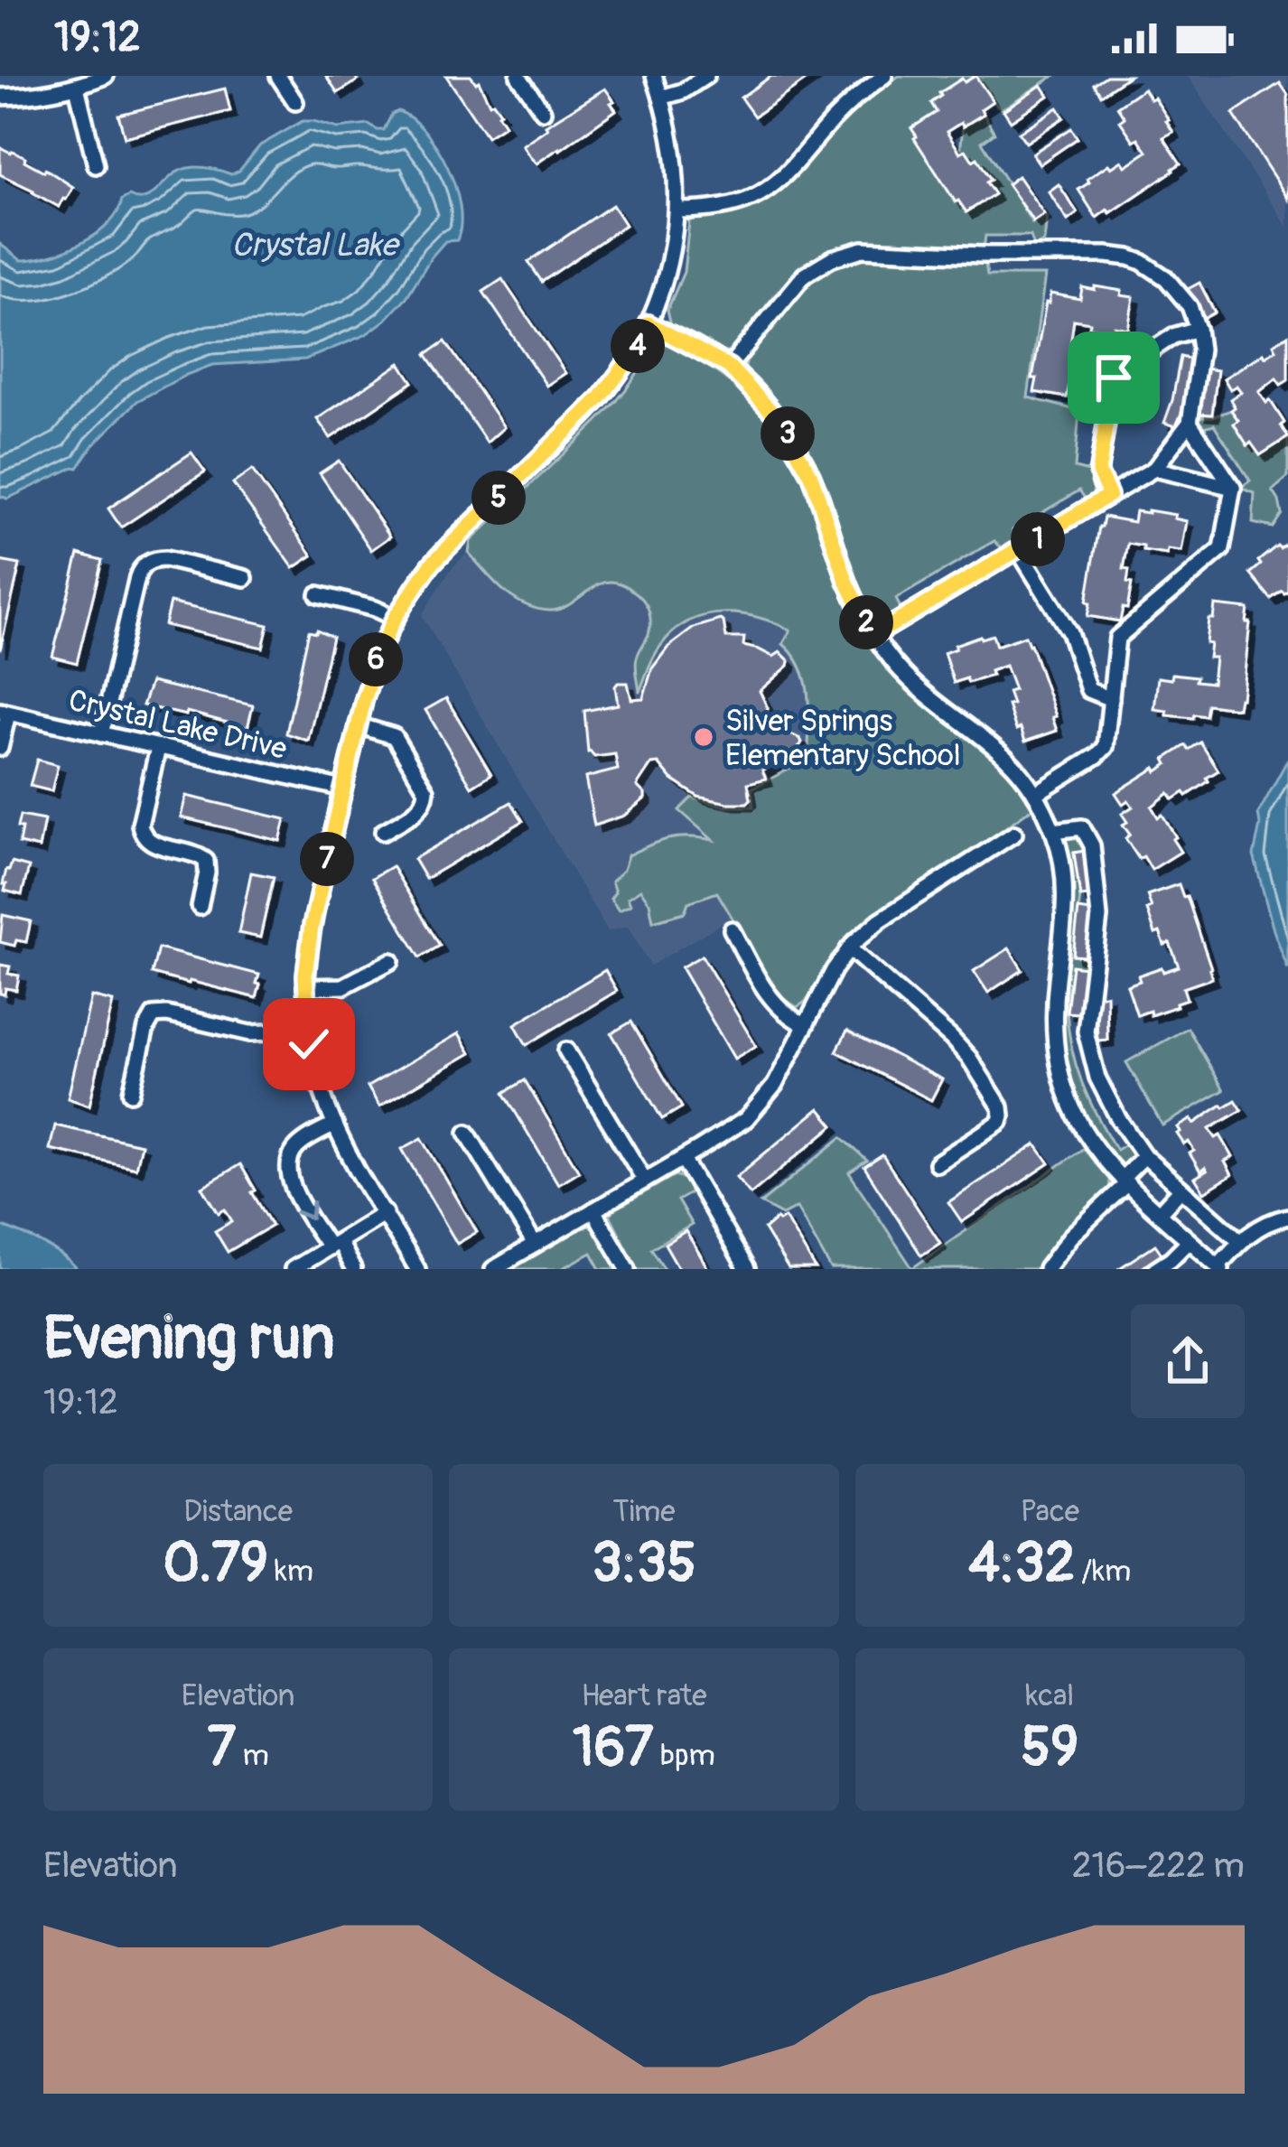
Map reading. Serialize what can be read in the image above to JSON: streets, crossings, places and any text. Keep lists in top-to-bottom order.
{
  "streets": {
    "street": ["Crystal Lake Drive"]
  },
  "water": ["Crystal Lake"],
  "places": ["Silver Springs Elementary School"],
  "page": {
    "status": "19:12",
    "pins": [
      "4",
      "3",
      "5",
      "1",
      "2",
      "6",
      "7"
    ],
    "heading": ["Evening run", "19:12"],
    "stats": [
      ["Distance", "0.79 km"],
      ["Time", "3:35"],
      ["Pace", "4:32 /km"],
      ["Elevation", "7 m"],
      ["Heart rate", "167 bpm"],
      ["kcal", "59"]
    ],
    "chart": ["Elevation", "216–222 m"]
  }
}
